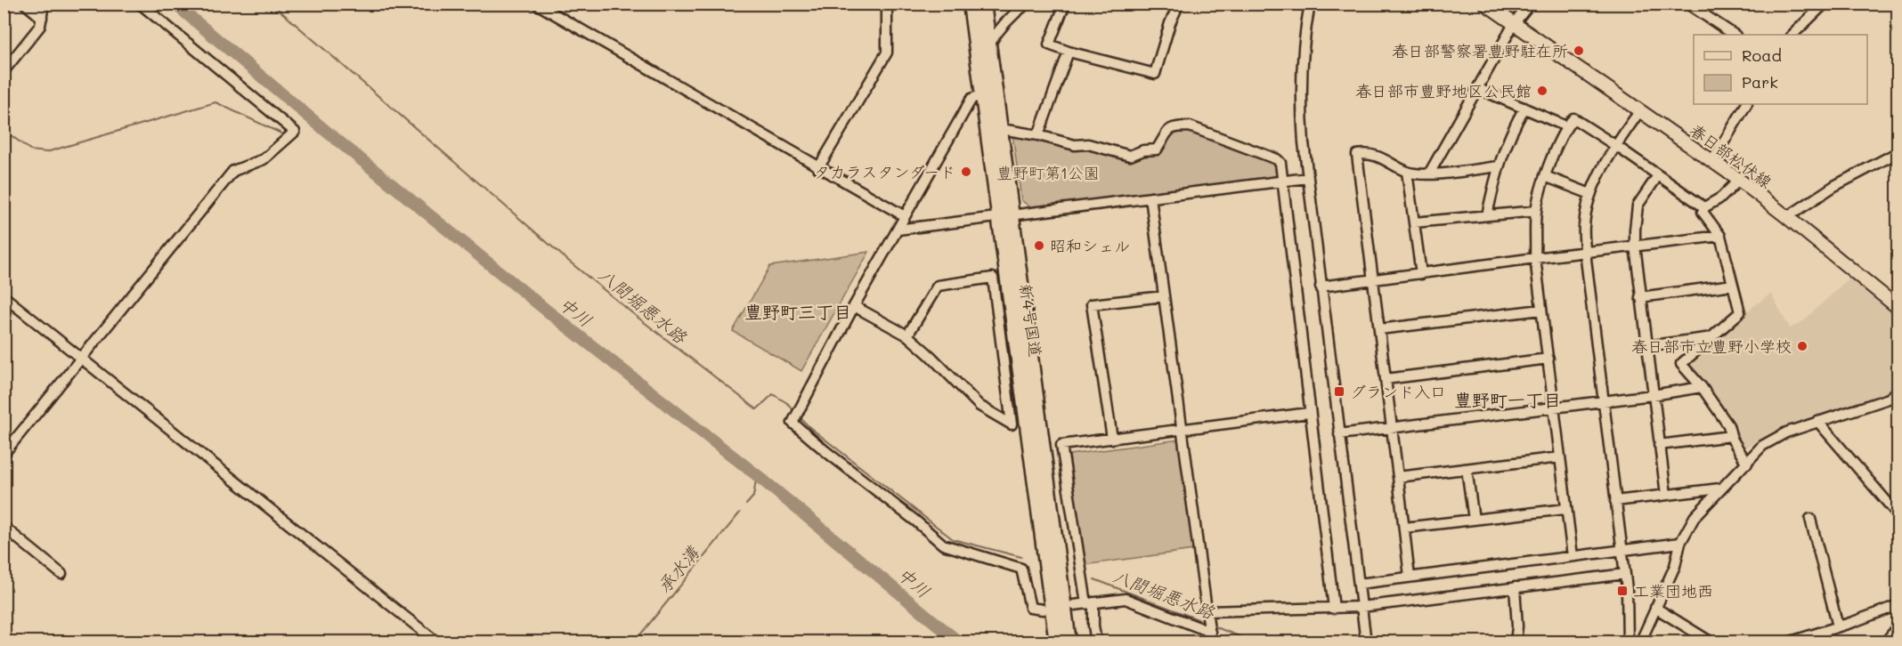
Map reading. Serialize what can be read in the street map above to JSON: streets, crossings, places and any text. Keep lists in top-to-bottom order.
{
  "streets": {
    "highway": ["新4号国道"],
    "main road": ["春日部松伏線"]
  },
  "districts": ["豊野町三丁目", "豊野町一丁目"],
  "water": ["八間堀悪水路", "中川", "承水溝"],
  "parks": ["豊野町第1公園"],
  "places": {
    "other": [
      "春日部警察署豊野駐在所",
      "春日部市豊野地区公民館",
      "タカラスタンダード",
      "昭和シェル",
      "春日部市立豊野小学校"
    ],
    "transit": ["グランド入口", "工業団地西"]
  },
  "legend": ["Road", "Park"]
}
